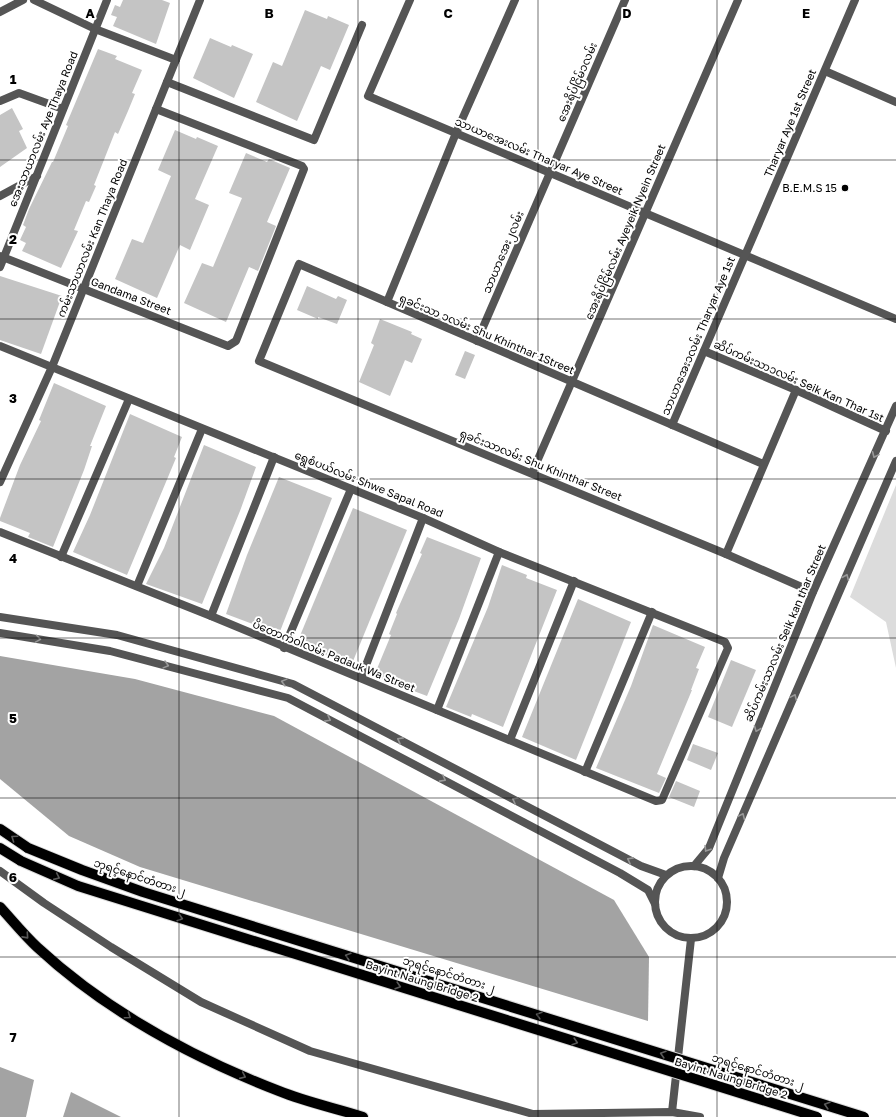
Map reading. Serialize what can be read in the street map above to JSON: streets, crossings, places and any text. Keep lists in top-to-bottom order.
{
  "streets": {
    "main road": ["ဘုရင့်နောင်တံတား ၂", "Bayint Naung Bridge 2"],
    "street": [
      "အေးရိပ်ငြိမ်၁လမ်း",
      "Tharyar Aye 1st Street",
      "အေးသာယာလမ်း Aye Thaya Road",
      "သာယာအေးလမ်း Tharyar Aye Street",
      "အေးရိပ်ငြိမ်လမ်း Ayeyeik Nyein Street",
      "ကမ်းသာယာလမ်း Kan Thaya Road",
      "သာယာအေး၂လမ်း",
      "Gandama Street",
      "ရှခင်းသာ ၁လမ်း Shu Khinthar 1Street",
      "သာယာအေး၁လမ်း Tharyar Aye 1st",
      "ဆိပ်ကမ်းသာ၁လမ်း Seik Kan Thar 1st",
      "ရှခင်းသာလမ်း Shu Khinthar Street",
      "ရွေစံပယ်လမ်း Shwe Sapal Road",
      "ဆိပ်ကမ်းသာလမ်း Seik kan thar Street",
      "ပိတောက်ဝါလမ်း Padauk Wa Street"
    ]
  },
  "crossings": [
    ["အေးရိပ်ငြိမ်၁လမ်း", "သာယာအေးလမ်း Tharyar Aye Street"],
    ["အေးရိပ်ငြိမ်၁လမ်း", "သာယာအေး၂လမ်း"],
    ["Tharyar Aye 1st Street", "သာယာအေးလမ်း Tharyar Aye Street"],
    ["Tharyar Aye 1st Street", "သာယာအေး၁လမ်း Tharyar Aye 1st"],
    ["အေးသာယာလမ်း Aye Thaya Road", "Gandama Street"],
    ["သာယာအေးလမ်း Tharyar Aye Street", "အေးရိပ်ငြိမ်လမ်း Ayeyeik Nyein Street"],
    ["သာယာအေးလမ်း Tharyar Aye Street", "သာယာအေး၂လမ်း"],
    ["သာယာအေးလမ်း Tharyar Aye Street", "သာယာအေး၁လမ်း Tharyar Aye 1st"],
    ["အေးရိပ်ငြိမ်လမ်း Ayeyeik Nyein Street", "ရှခင်းသာ ၁လမ်း Shu Khinthar 1Street"],
    ["အေးရိပ်ငြိမ်လမ်း Ayeyeik Nyein Street", "ရှခင်းသာလမ်း Shu Khinthar Street"],
    ["ကမ်းသာယာလမ်း Kan Thaya Road", "Gandama Street"],
    ["ကမ်းသာယာလမ်း Kan Thaya Road", "ရွေစံပယ်လမ်း Shwe Sapal Road"],
    ["သာယာအေး၂လမ်း", "ရှခင်းသာ ၁လမ်း Shu Khinthar 1Street"],
    ["ရှခင်းသာ ၁လမ်း Shu Khinthar 1Street", "သာယာအေး၁လမ်း Tharyar Aye 1st"],
    ["ရှခင်းသာ ၁လမ်း Shu Khinthar 1Street", "ရှခင်းသာလမ်း Shu Khinthar Street"],
    ["သာယာအေး၁လမ်း Tharyar Aye 1st", "ဆိပ်ကမ်းသာ၁လမ်း Seik Kan Thar 1st"],
    ["ဆိပ်ကမ်းသာ၁လမ်း Seik Kan Thar 1st", "ဆိပ်ကမ်းသာလမ်း Seik kan thar Street"],
    ["ရှခင်းသာလမ်း Shu Khinthar Street", "ဆိပ်ကမ်းသာလမ်း Seik kan thar Street"],
    ["ရွေစံပယ်လမ်း Shwe Sapal Road", "ပိတောက်ဝါလမ်း Padauk Wa Street"]
  ],
  "one_way": ["ဘုရင့်နောင်တံတား ၂", "Bayint Naung Bridge 2"],
  "places": ["B.E.M.S 15"],
  "grid": {
    "columns": [
      "A",
      "B",
      "C",
      "D",
      "E"
    ],
    "rows": [
      "1",
      "2",
      "3",
      "4",
      "5",
      "6",
      "7"
    ]
  }
}
